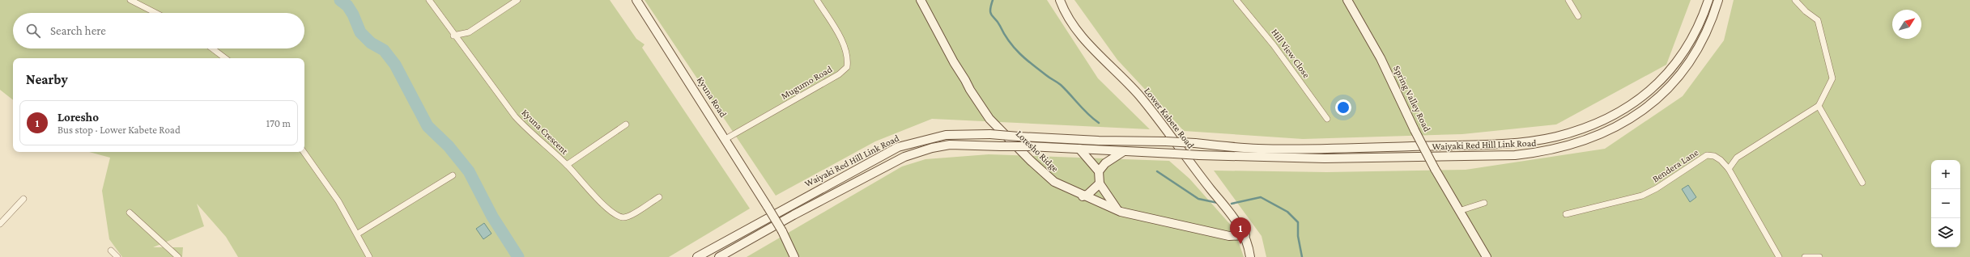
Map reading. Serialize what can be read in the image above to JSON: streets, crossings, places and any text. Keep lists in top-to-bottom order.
{
  "streets": {
    "main road": [
      "Kyuna Road",
      "Spring Valley Road",
      "Lower Kabete Road",
      "Waiyaki Red Hill Link Road",
      "Loresho Ridge"
    ],
    "street": [
      "Hill View Close",
      "Mugumo Road",
      "Kyuna Crescent",
      "Bendera Lane"
    ]
  },
  "crossings": [
    ["Mugumo Road", "Kyuna Road"],
    ["Lower Kabete Road", "Loresho Ridge"]
  ],
  "north": "top right",
  "page": {
    "search": "Search here",
    "heading": "Nearby",
    "list": [
      {
        "mark": "1",
        "name": "Loresho",
        "note": "Bus stop · Lower Kabete Road",
        "value": "170 m"
      }
    ],
    "map_buttons": ["+", "−"],
    "pins": "1"
  }
}
